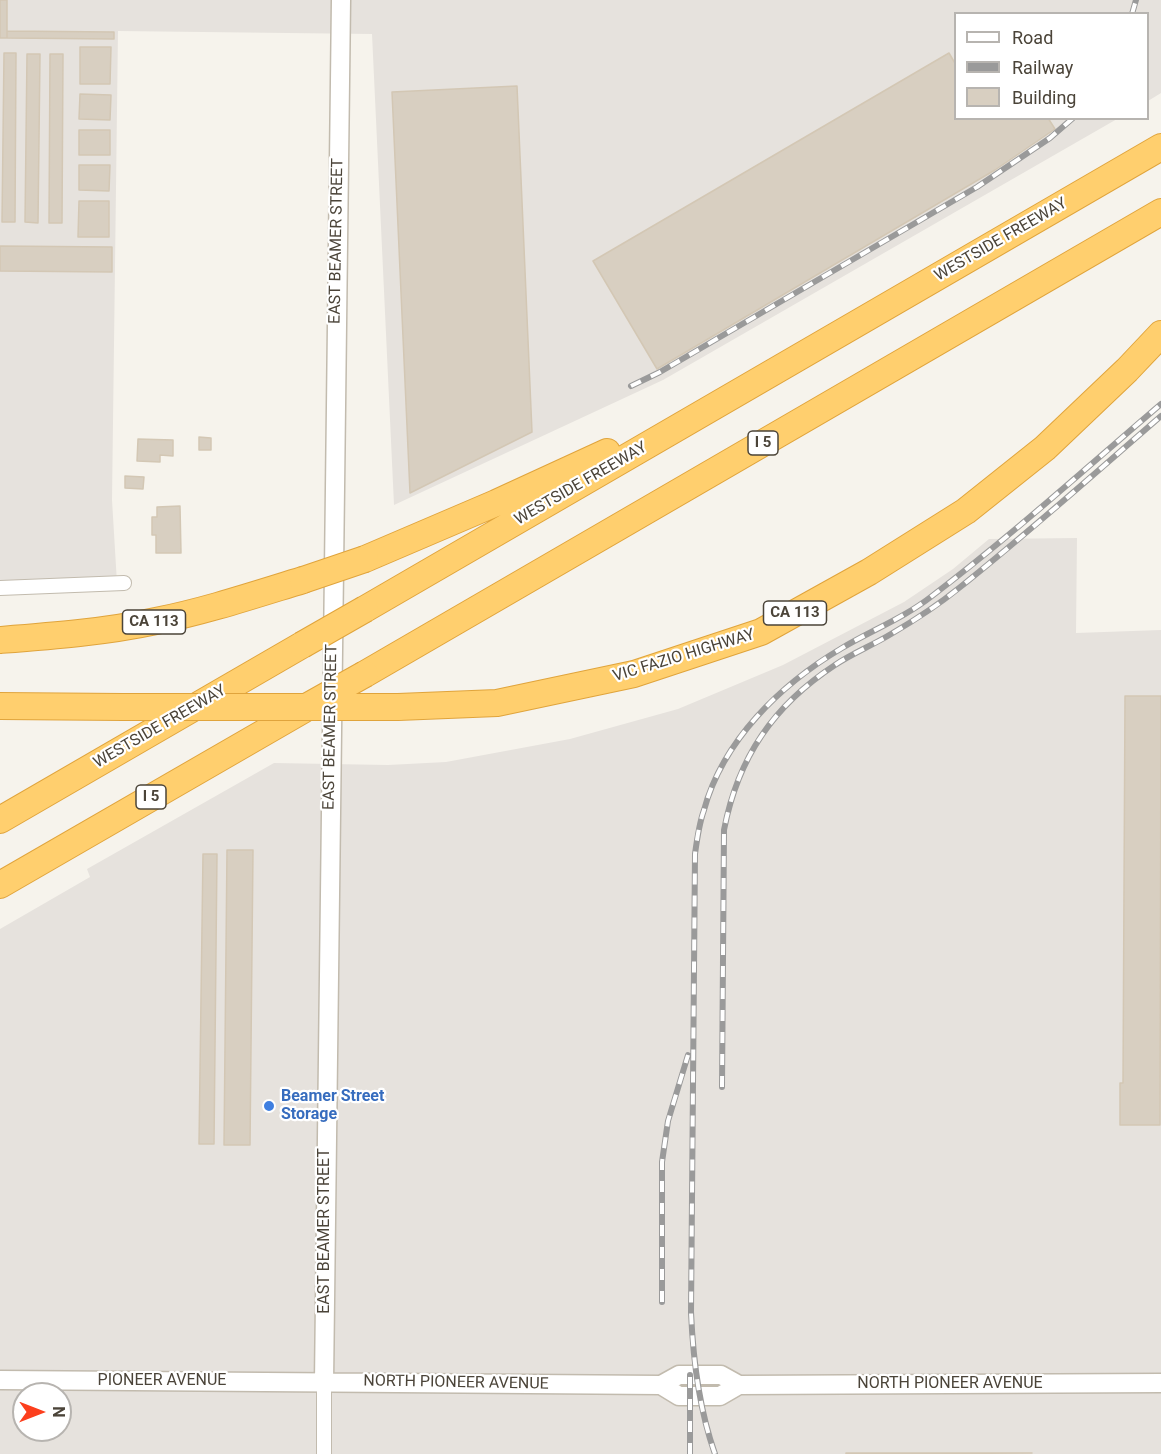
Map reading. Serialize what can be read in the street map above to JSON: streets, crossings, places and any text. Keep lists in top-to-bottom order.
{
  "streets": {
    "highway": [
      "WESTSIDE FREEWAY",
      "I 5",
      "CA 113",
      "VIC FAZIO HIGHWAY"
    ],
    "street": ["EAST BEAMER STREET", "PIONEER AVENUE", "NORTH PIONEER AVENUE"]
  },
  "crossings": [
    ["WESTSIDE FREEWAY", "CA 113"],
    ["EAST BEAMER STREET", "PIONEER AVENUE"],
    ["EAST BEAMER STREET", "NORTH PIONEER AVENUE"],
    ["PIONEER AVENUE", "NORTH PIONEER AVENUE"]
  ],
  "places": ["Beamer Street Storage"],
  "legend": ["Road", "Railway", "Building"],
  "north": "right"
}
